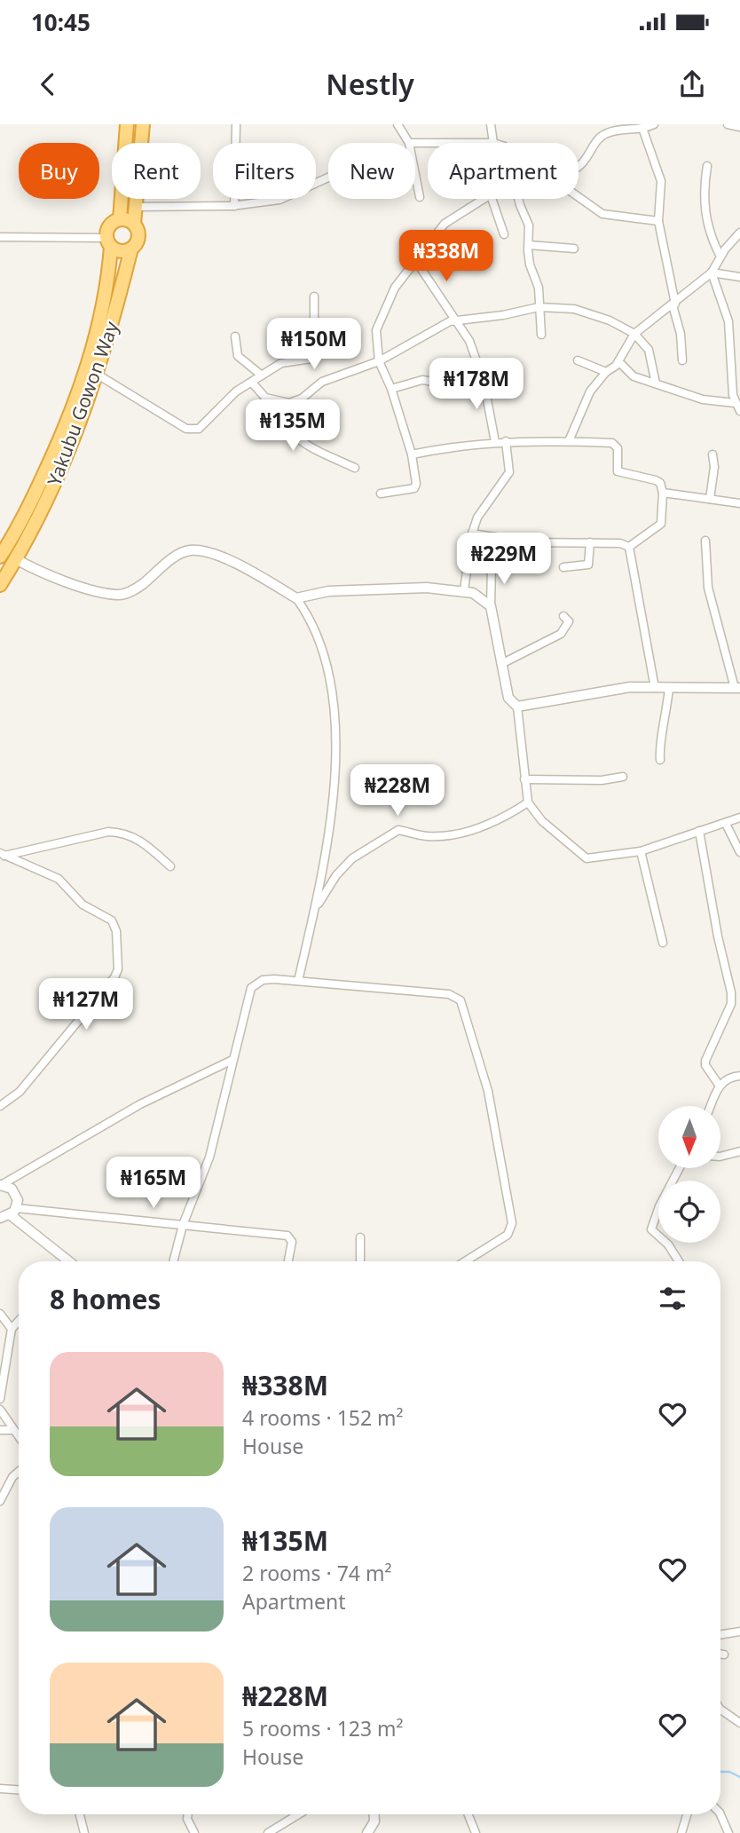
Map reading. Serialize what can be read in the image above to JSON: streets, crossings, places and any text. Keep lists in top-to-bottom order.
{
  "streets": {
    "highway": ["Yakubu Gowon Way"]
  },
  "north": "bottom",
  "page": {
    "status": "10:45",
    "header": "Nestly",
    "chip": [
      "Buy",
      "Rent",
      "Filters",
      "New",
      "Apartment"
    ],
    "price": [
      "₦338M",
      "₦150M",
      "₦178M",
      "₦135M",
      "₦229M",
      "₦228M",
      "₦127M",
      "₦165M"
    ],
    "heading": "8 homes",
    "list": [
      {
        "name": "₦338M",
        "note": "4 rooms · 152 m² · House"
      },
      {
        "name": "₦135M",
        "note": "2 rooms · 74 m² · Apartment"
      },
      {
        "name": "₦228M",
        "note": "5 rooms · 123 m² · House"
      }
    ]
  }
}
